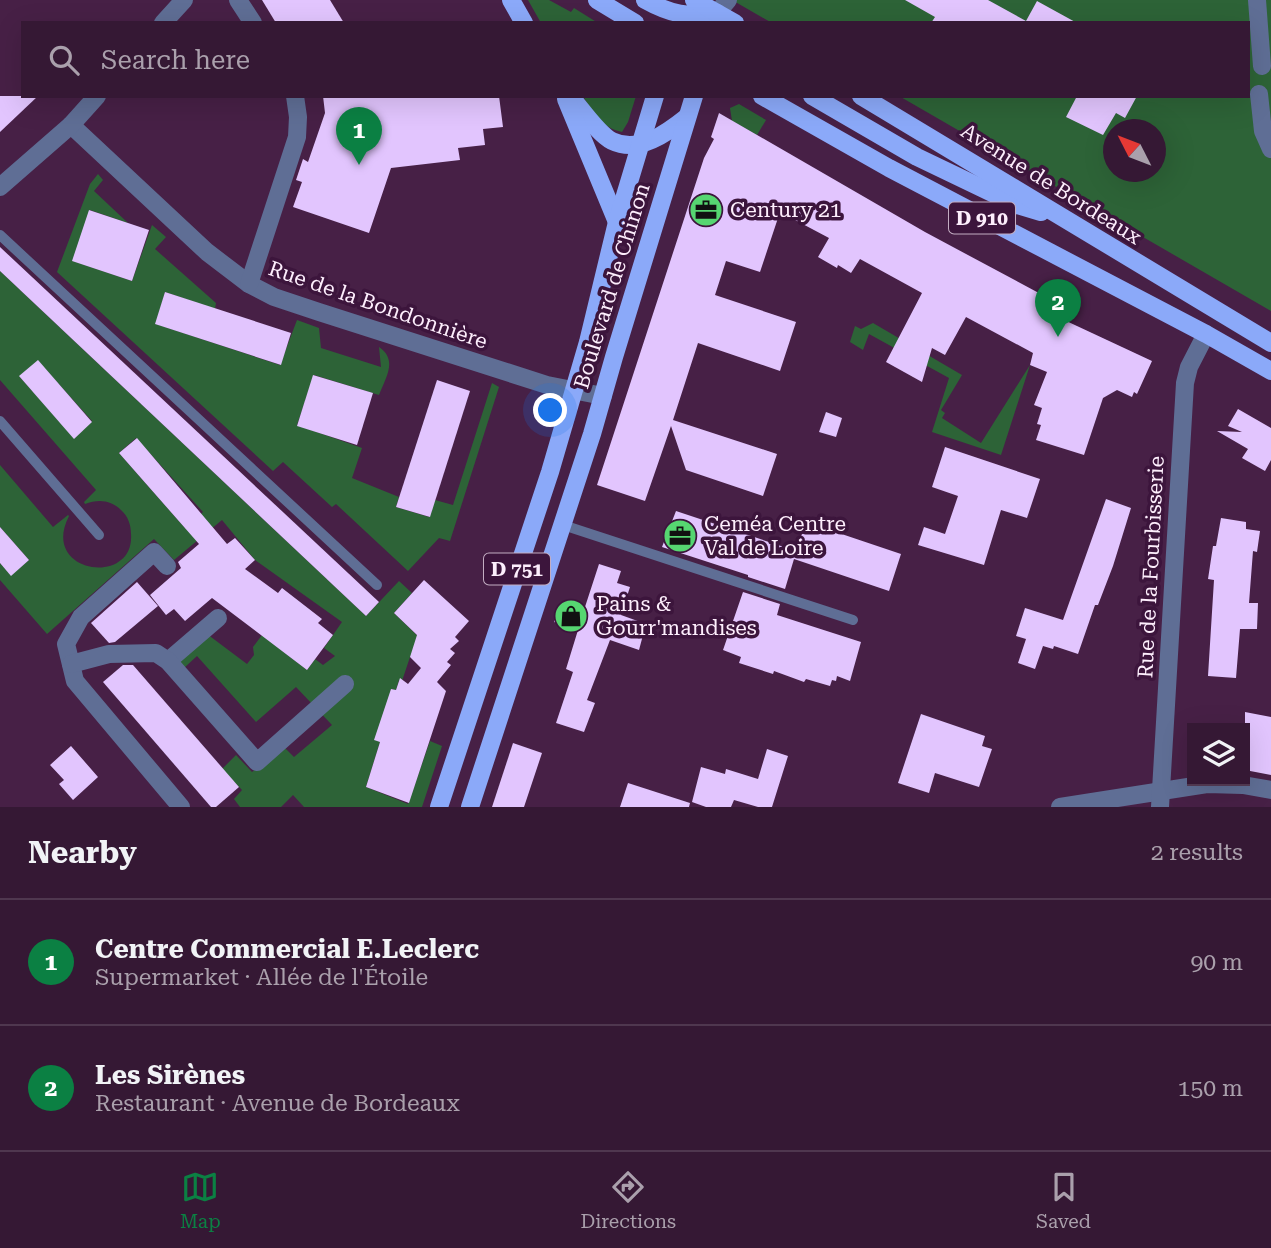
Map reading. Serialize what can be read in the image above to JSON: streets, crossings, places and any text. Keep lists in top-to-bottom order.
{
  "streets": {
    "main road": [
      "Avenue de Bordeaux",
      "D 910",
      "Boulevard de Chinon",
      "D 751"
    ],
    "street": ["Rue de la Bondonnière", "Rue de la Fourbisserie"]
  },
  "crossings": [
    ["D 910", "Rue de la Fourbisserie"],
    ["Boulevard de Chinon", "Rue de la Bondonnière"]
  ],
  "places": {
    "office": ["Century 21", "Ceméa Centre Val de Loire"],
    "shop": ["Pains & Gourr'mandises"]
  },
  "north": "top left",
  "page": {
    "search": "Search here",
    "pins": ["1", "2"],
    "heading": ["Nearby", "2 results"],
    "list": [
      {
        "mark": "1",
        "name": "Centre Commercial E.Leclerc",
        "note": "Supermarket · Allée de l'Étoile",
        "value": "90 m"
      },
      {
        "mark": "2",
        "name": "Les Sirènes",
        "note": "Restaurant · Avenue de Bordeaux",
        "value": "150 m"
      }
    ],
    "nav": ["Map", "Directions", "Saved"]
  }
}
